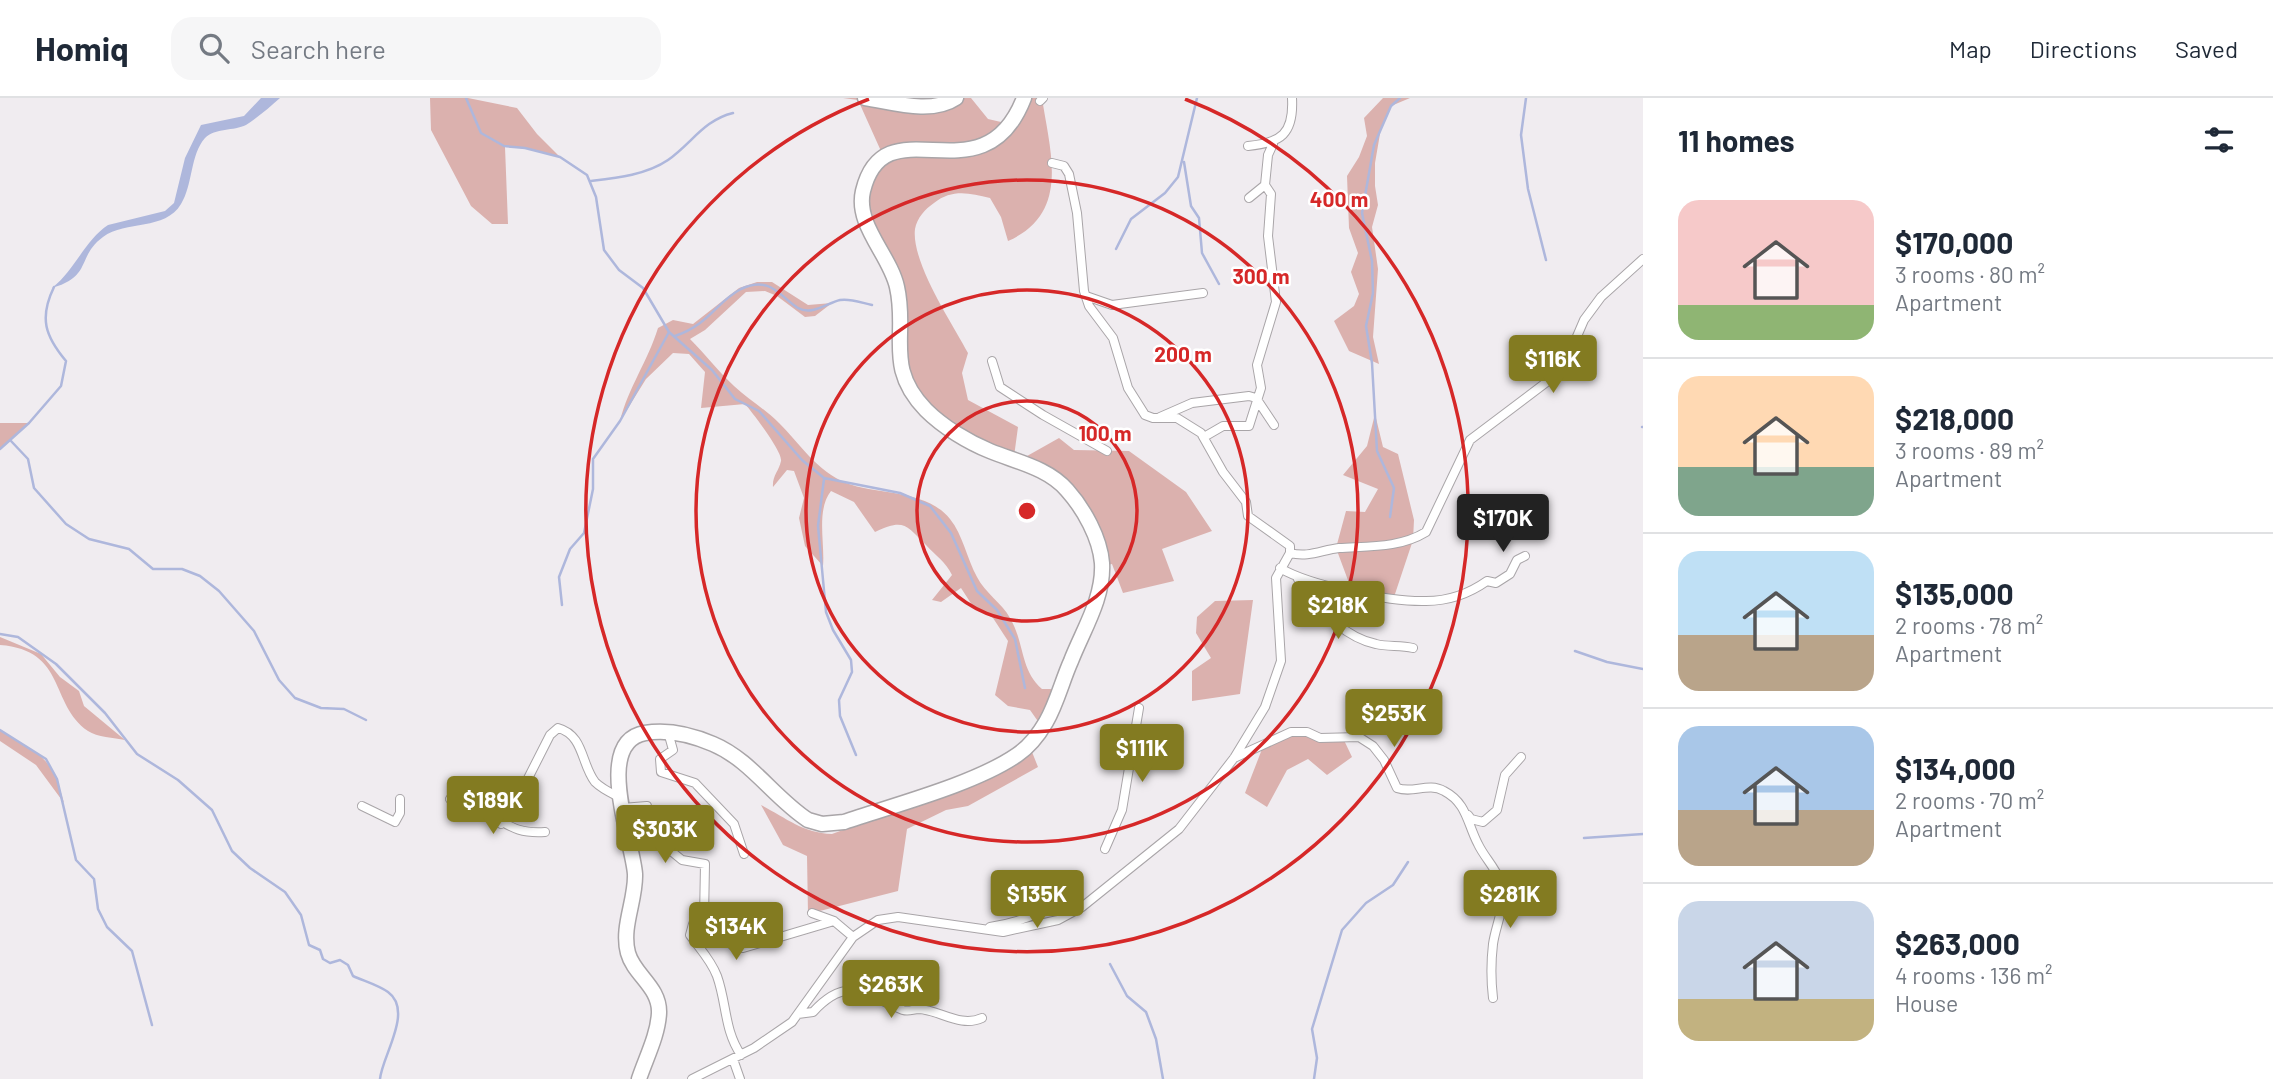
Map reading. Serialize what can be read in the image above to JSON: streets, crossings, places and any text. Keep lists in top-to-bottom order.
{
  "page": {
    "header": "Homiq",
    "search": "Search here",
    "nav": ["Map", "Directions", "Saved"],
    "heading": "11 homes",
    "list": [
      {
        "name": "$170,000",
        "note": "3 rooms · 80 m² · Apartment"
      },
      {
        "name": "$218,000",
        "note": "3 rooms · 89 m² · Apartment"
      },
      {
        "name": "$135,000",
        "note": "2 rooms · 78 m² · Apartment"
      },
      {
        "name": "$134,000",
        "note": "2 rooms · 70 m² · Apartment"
      },
      {
        "name": "$263,000",
        "note": "4 rooms · 136 m² · House"
      }
    ],
    "price": [
      "$116K",
      "$170K",
      "$218K",
      "$253K",
      "$111K",
      "$189K",
      "$303K",
      "$135K",
      "$281K",
      "$134K",
      "$263K"
    ]
  },
  "rings": [
    "400 m",
    "300 m",
    "200 m",
    "100 m"
  ]
}
